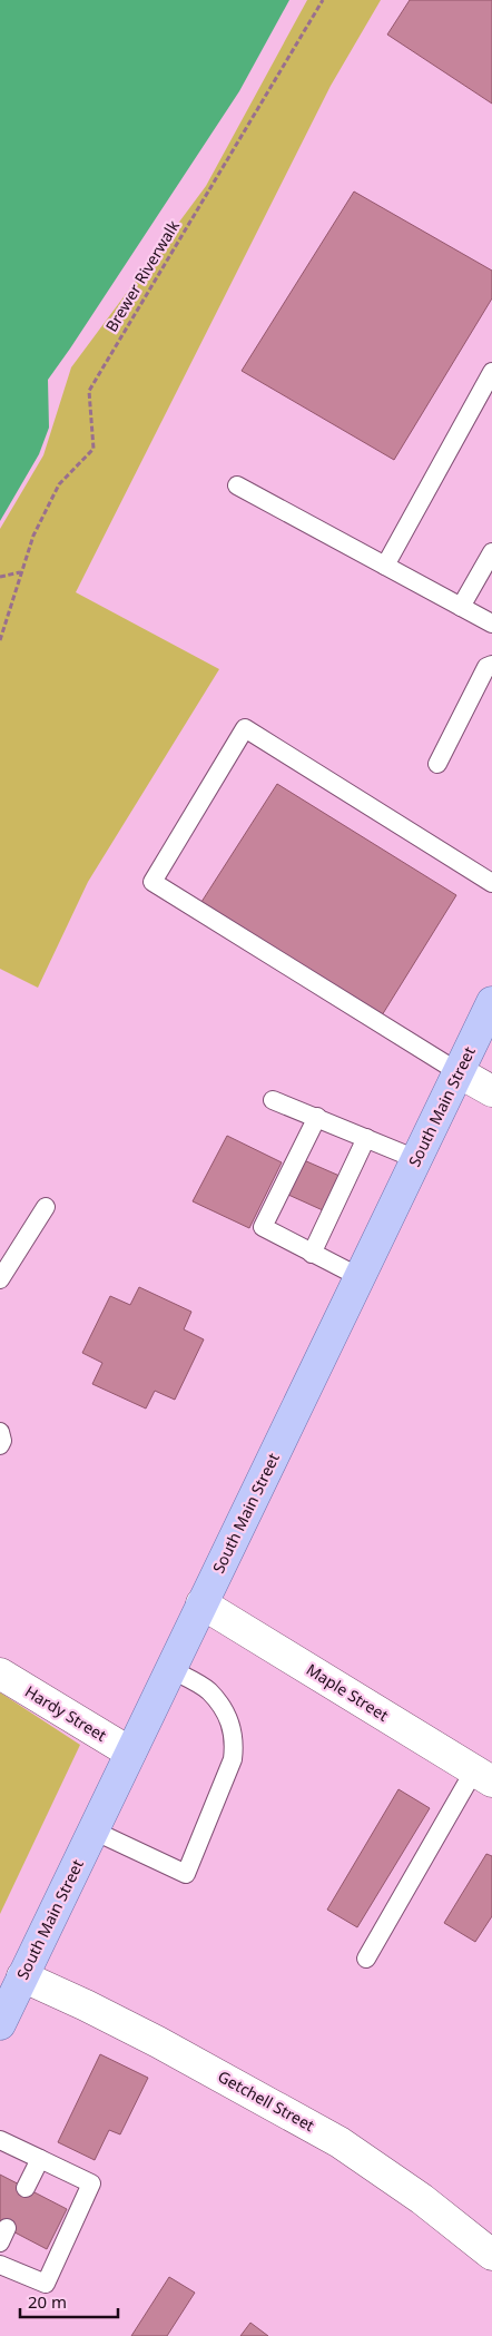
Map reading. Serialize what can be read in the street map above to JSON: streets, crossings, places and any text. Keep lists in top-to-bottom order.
{
  "streets": {
    "main road": ["South Main Street"],
    "street": ["Maple Street", "Hardy Street", "Getchell Street"],
    "path": ["Brewer Riverwalk"]
  },
  "crossings": [
    ["South Main Street", "Maple Street"],
    ["South Main Street", "Hardy Street"],
    ["South Main Street", "Getchell Street"]
  ],
  "scale_bar": "20 m"
}
